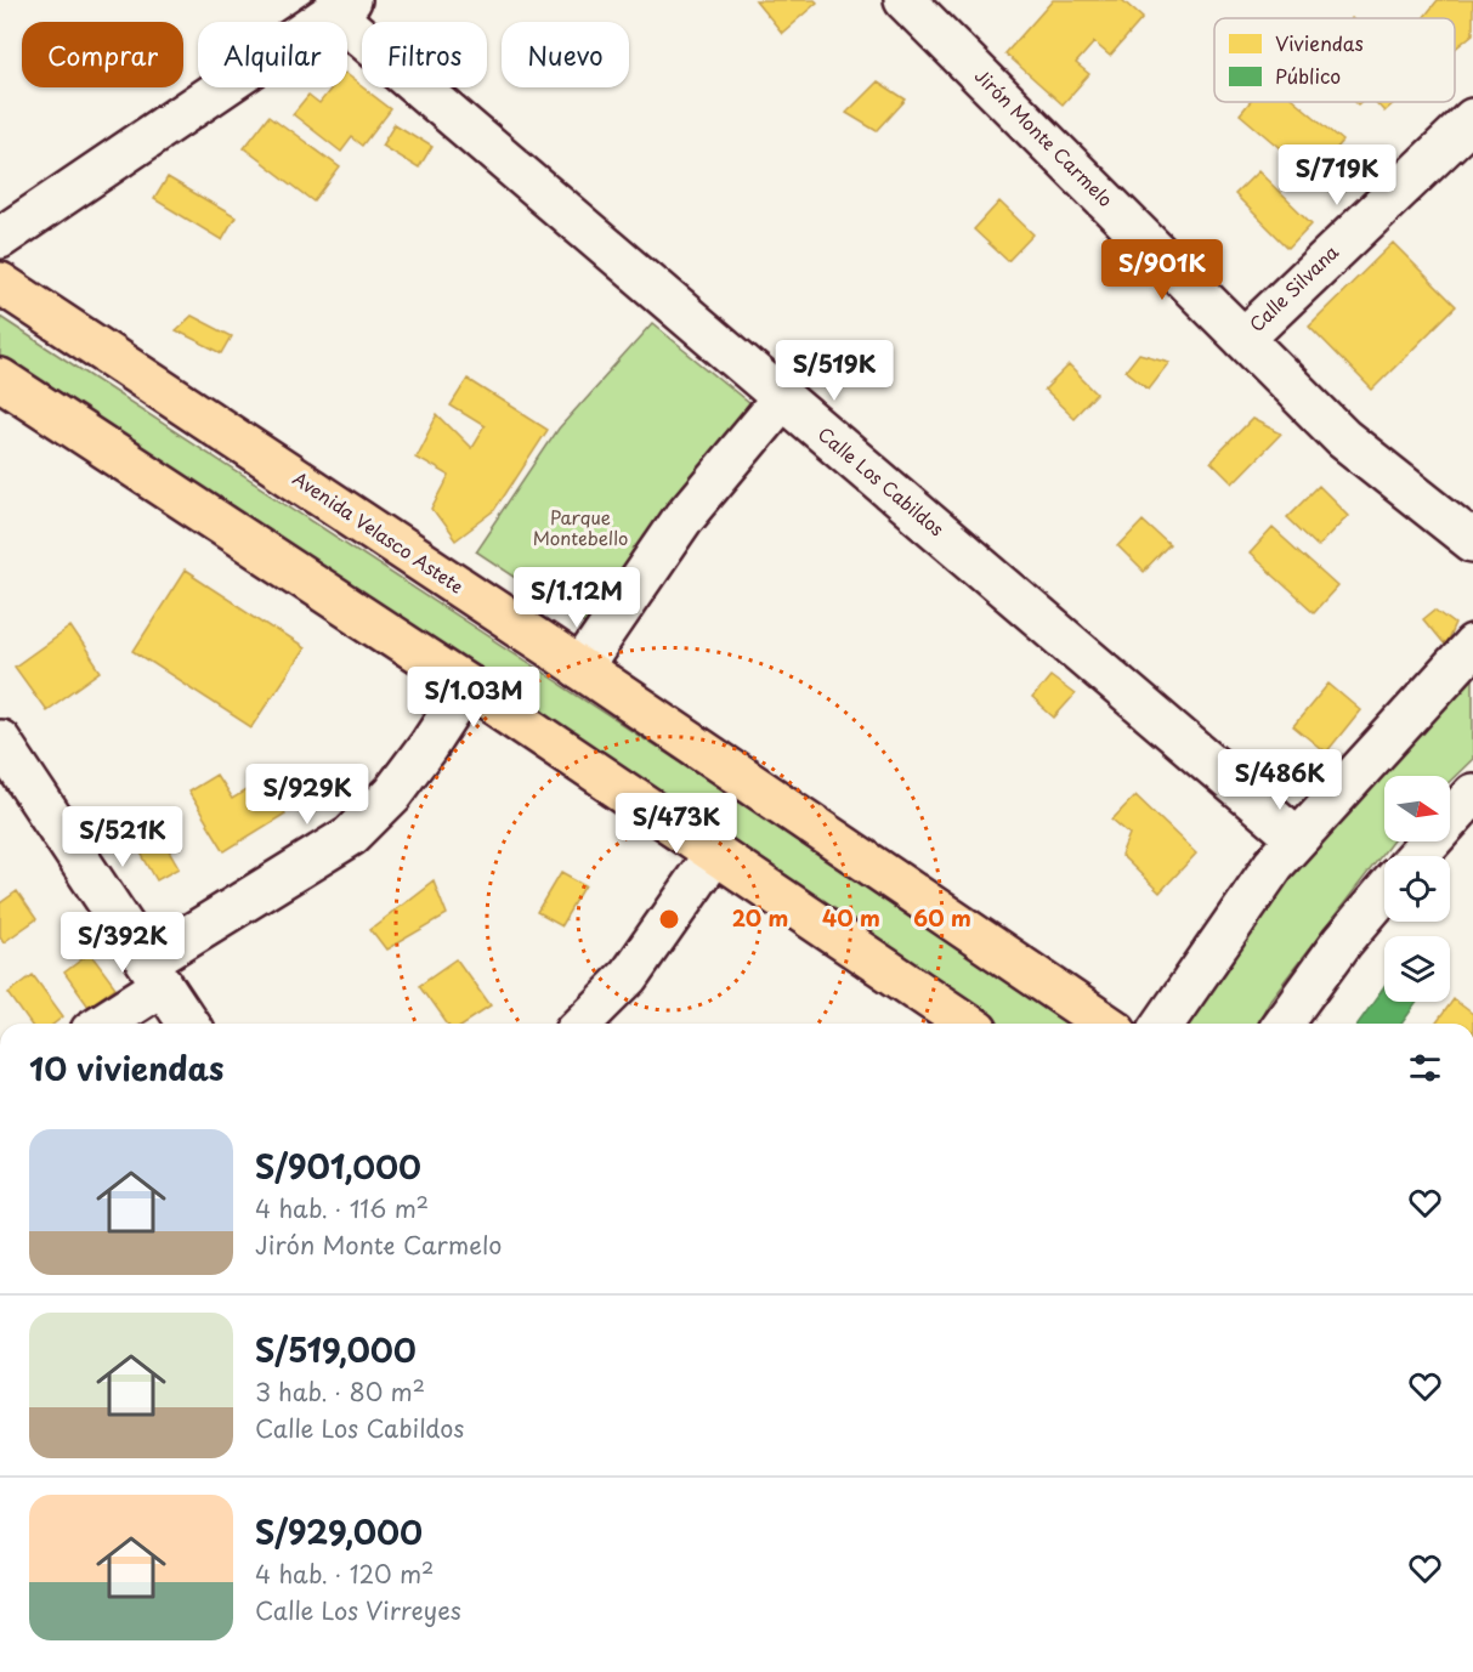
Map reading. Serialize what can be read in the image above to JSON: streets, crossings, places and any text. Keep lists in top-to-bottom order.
{
  "streets": {
    "main road": ["Avenida Velasco Astete"],
    "street": ["Jirón Monte Carmelo", "Calle Silvana", "Calle Los Cabildos"]
  },
  "crossings": [
    ["Jirón Monte Carmelo", "Calle Silvana"]
  ],
  "parks": ["Parque Montebello"],
  "legend": ["Viviendas", "Público"],
  "north": "right",
  "page": {
    "chip": [
      "Comprar",
      "Alquilar",
      "Filtros",
      "Nuevo"
    ],
    "price": [
      "S/719K",
      "S/901K",
      "S/519K",
      "S/1.12M",
      "S/1.03M",
      "S/486K",
      "S/929K",
      "S/473K",
      "S/521K",
      "S/392K"
    ],
    "heading": "10 viviendas",
    "list": [
      {
        "name": "S/901,000",
        "note": "4 hab. · 116 m² · Jirón Monte Carmelo"
      },
      {
        "name": "S/519,000",
        "note": "3 hab. · 80 m² · Calle Los Cabildos"
      },
      {
        "name": "S/929,000",
        "note": "4 hab. · 120 m² · Calle Los Virreyes"
      }
    ]
  },
  "rings": ["20 m", "40 m", "60 m"]
}
